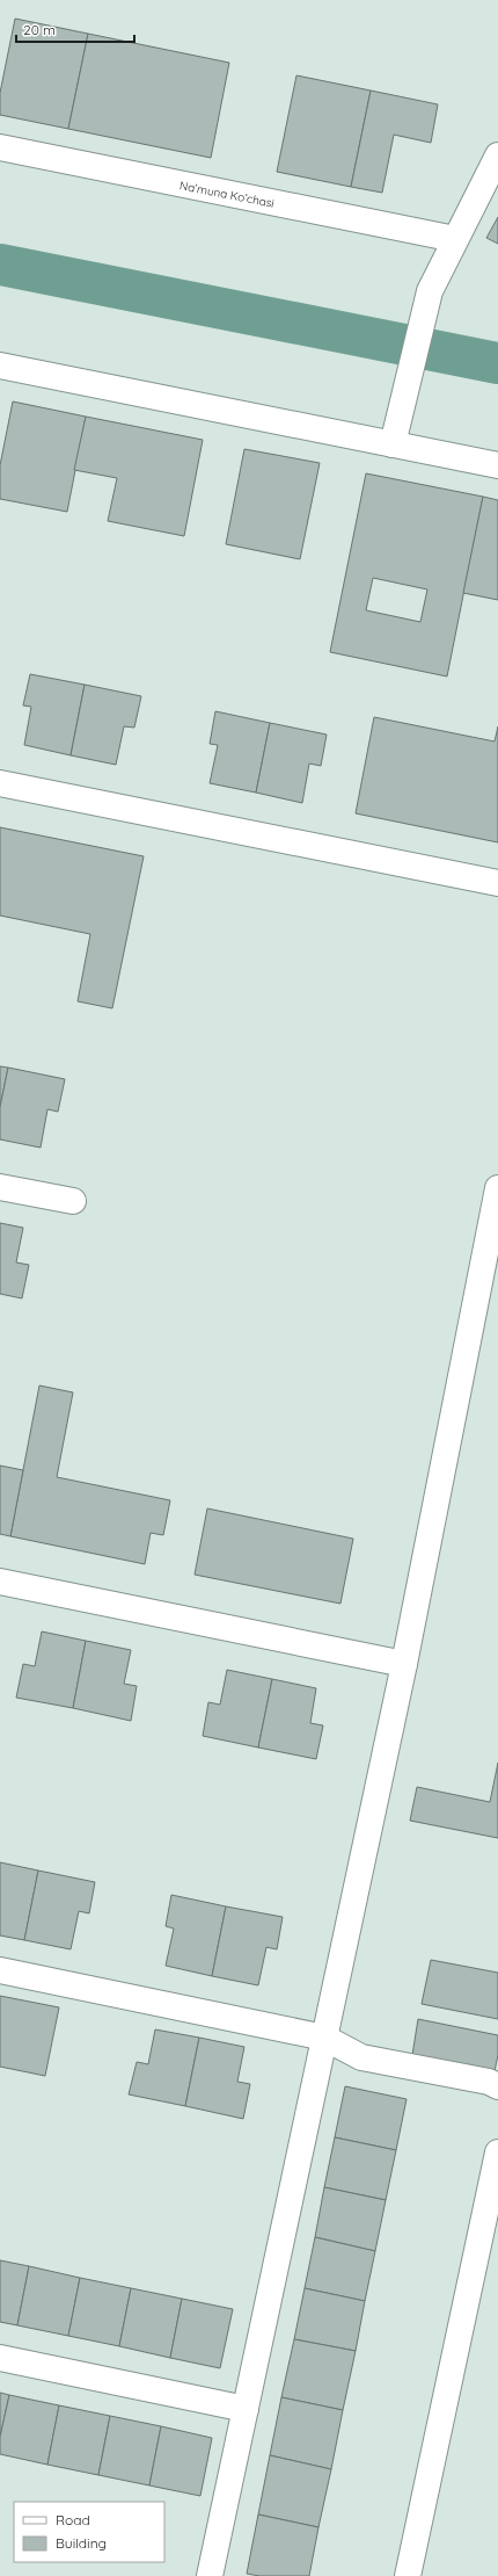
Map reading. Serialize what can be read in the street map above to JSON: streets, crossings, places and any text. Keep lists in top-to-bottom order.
{
  "streets": {
    "street": ["Na’muna Ko’chasi"]
  },
  "legend": ["Road", "Building"],
  "scale_bar": "20 m"
}
